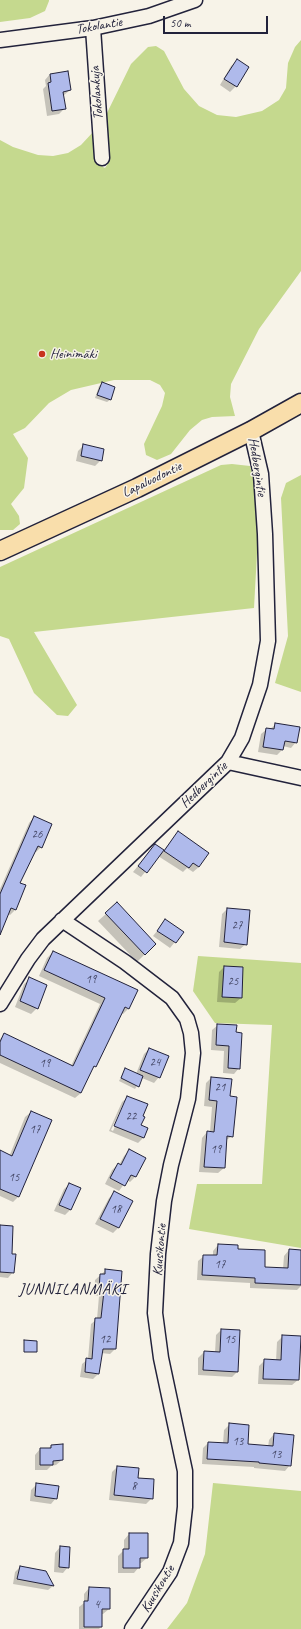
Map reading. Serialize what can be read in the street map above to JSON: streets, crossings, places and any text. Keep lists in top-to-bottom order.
{
  "streets": {
    "main road": ["Lapaluodontie"],
    "street": [
      "Tokolantie",
      "Tokolankuja",
      "Hedbergintie",
      "Kuusikontie"
    ]
  },
  "crossings": [
    ["Tokolantie", "Tokolankuja"],
    ["Hedbergintie", "Lapaluodontie"],
    ["Hedbergintie", "Kuusikontie"]
  ],
  "districts": ["JUNNILANMÄKI"],
  "places": ["Heinimäki"],
  "house_numbers": [
    "26",
    "27",
    "19",
    "25",
    "24",
    "19",
    "21",
    "22",
    "17",
    "19",
    "15",
    "18",
    "17",
    "12",
    "15",
    "13",
    "13",
    "8",
    "4"
  ],
  "scale_bar": "50 m"
}
